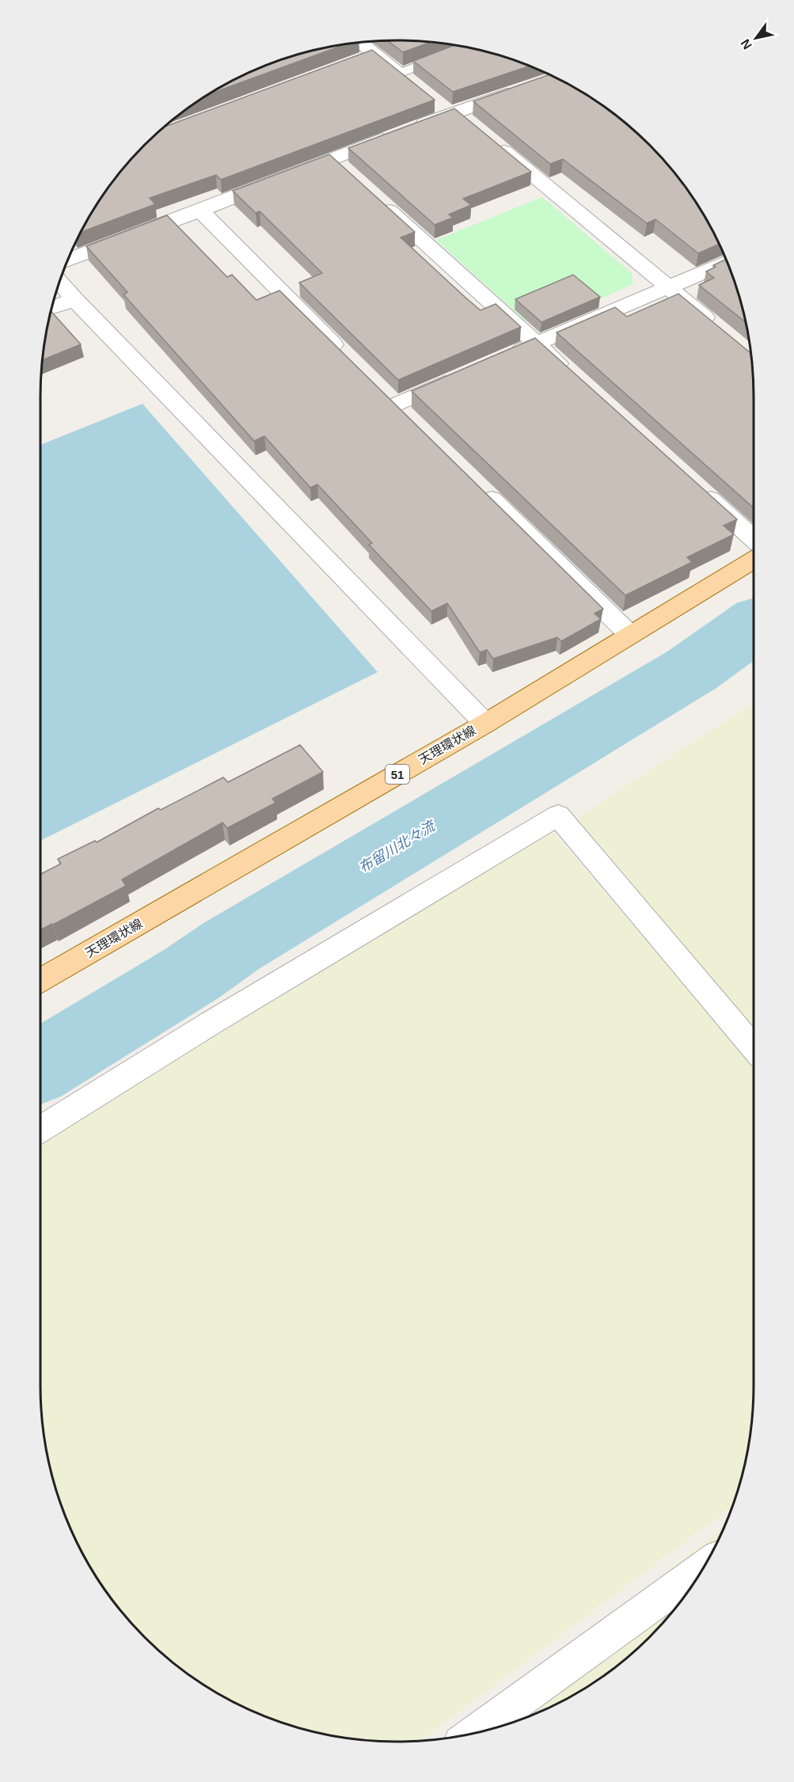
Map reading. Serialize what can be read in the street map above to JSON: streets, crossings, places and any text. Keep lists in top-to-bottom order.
{
  "streets": {
    "main road": ["天理環状線", "51"]
  },
  "water": ["布留川北々流"],
  "north": "bottom left"
}
